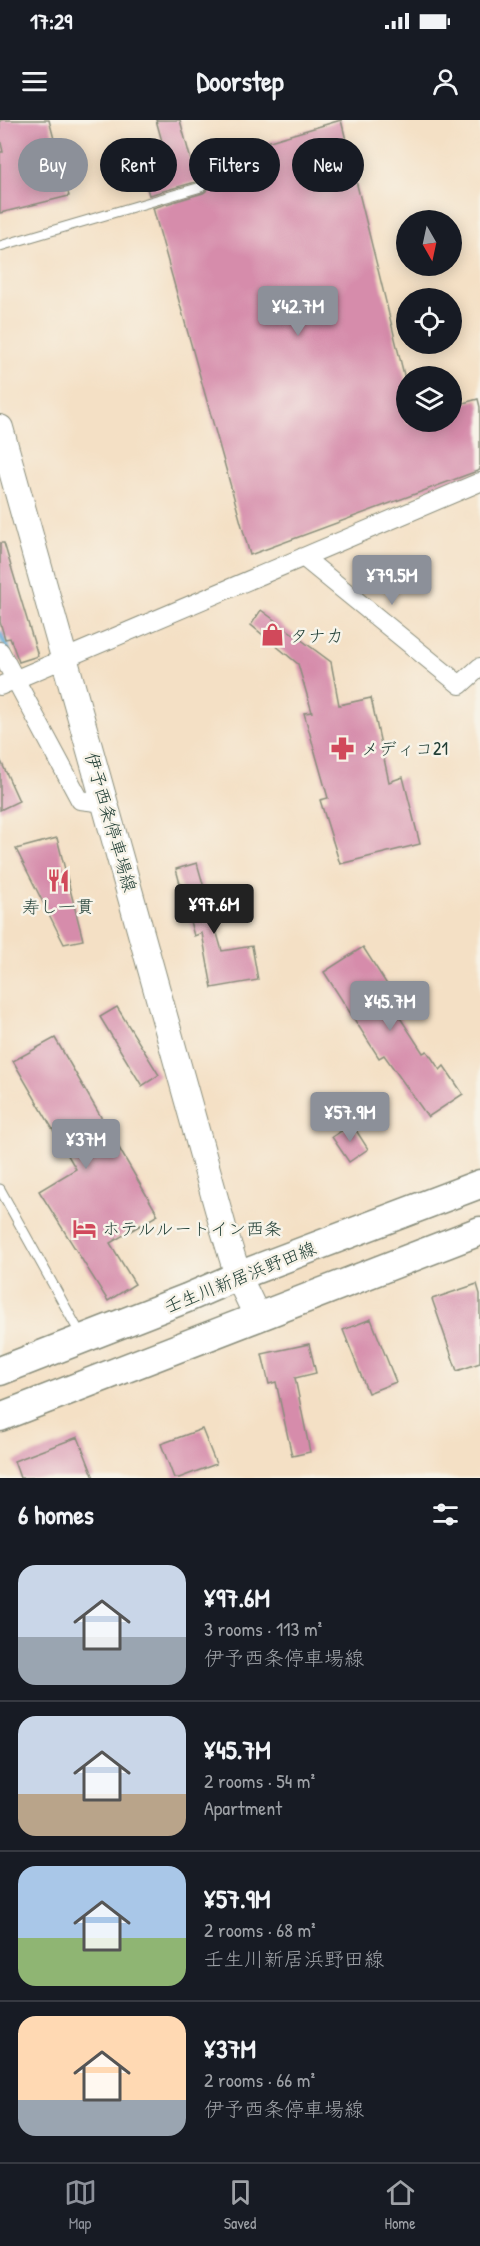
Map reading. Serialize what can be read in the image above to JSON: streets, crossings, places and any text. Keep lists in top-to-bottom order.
{
  "streets": {
    "main road": ["伊予西条停車場線", "壬生川新居浜野田線"]
  },
  "crossings": [
    ["伊予西条停車場線", "壬生川新居浜野田線"]
  ],
  "places": {
    "shop": ["タナカ"],
    "pharmacy": ["メディコ21"],
    "restaurant": ["寿し一貫"],
    "hotel": ["ホテルルートイン西条"]
  },
  "north": "bottom",
  "page": {
    "status": "17:29",
    "header": "Doorstep",
    "chip": [
      "Buy",
      "Rent",
      "Filters",
      "New"
    ],
    "price": [
      "¥42.7M",
      "¥79.5M",
      "¥97.6M",
      "¥45.7M",
      "¥57.9M",
      "¥37M"
    ],
    "heading": "6 homes",
    "list": [
      {
        "name": "¥97.6M",
        "note": "3 rooms · 113 m² · 伊予西条停車場線"
      },
      {
        "name": "¥45.7M",
        "note": "2 rooms · 54 m² · Apartment"
      },
      {
        "name": "¥57.9M",
        "note": "2 rooms · 68 m² · 壬生川新居浜野田線"
      },
      {
        "name": "¥37M",
        "note": "2 rooms · 66 m² · 伊予西条停車場線"
      }
    ],
    "tabs": ["Map", "Saved", "Home"]
  }
}
